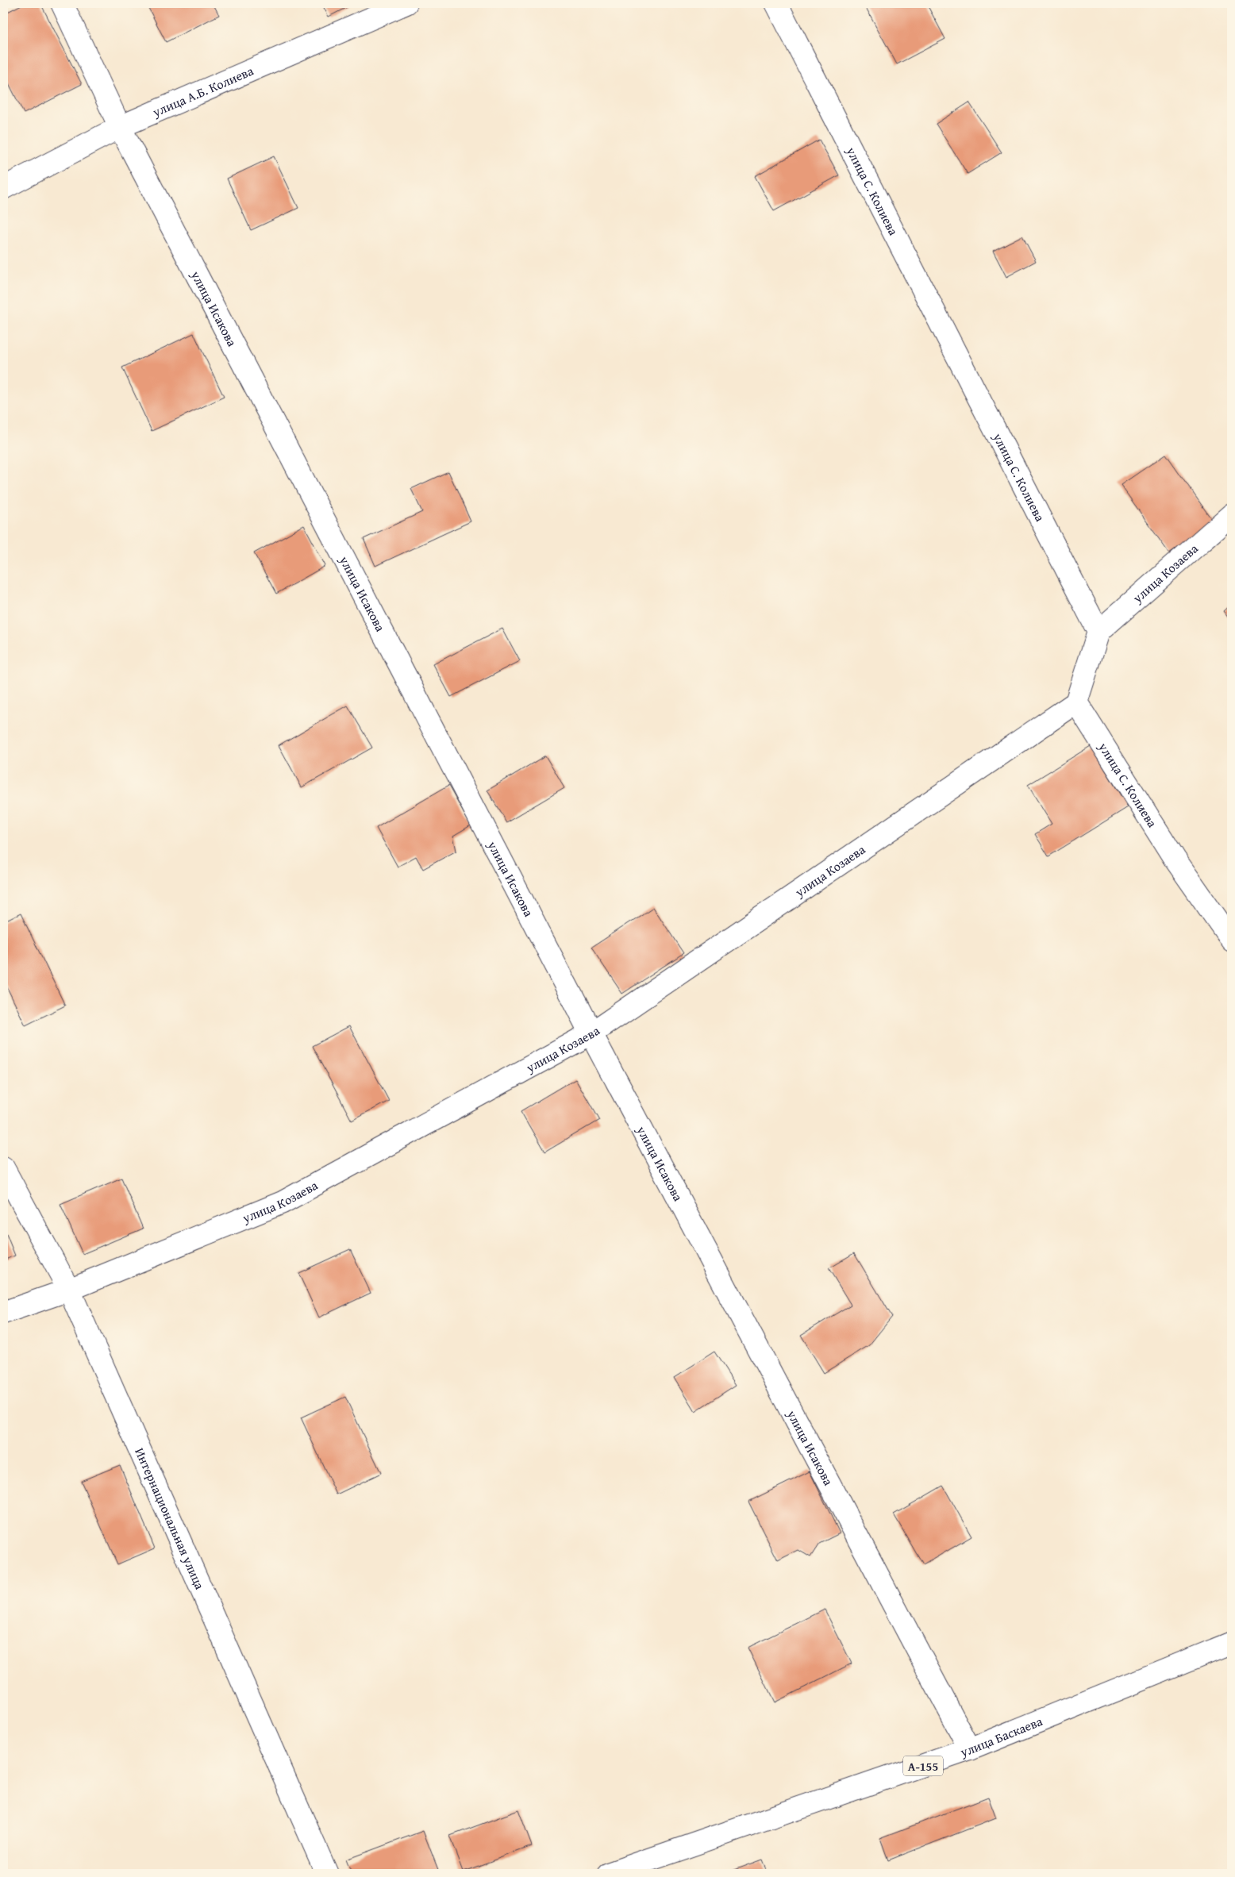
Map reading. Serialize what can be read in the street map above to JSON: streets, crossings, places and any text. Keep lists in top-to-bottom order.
{
  "streets": {
    "street": [
      "улица А.Б. Колиева",
      "улица С. Колиева",
      "улица Исакова",
      "улица Козаева",
      "Интернациональная улица",
      "улица Баскаева",
      "А-155"
    ]
  },
  "crossings": [
    ["улица А.Б. Колиева", "улица Исакова"],
    ["улица С. Колиева", "улица Козаева"],
    ["улица Исакова", "улица Козаева"],
    ["улица Исакова", "улица Баскаева"],
    ["улица Козаева", "Интернациональная улица"]
  ]
}
